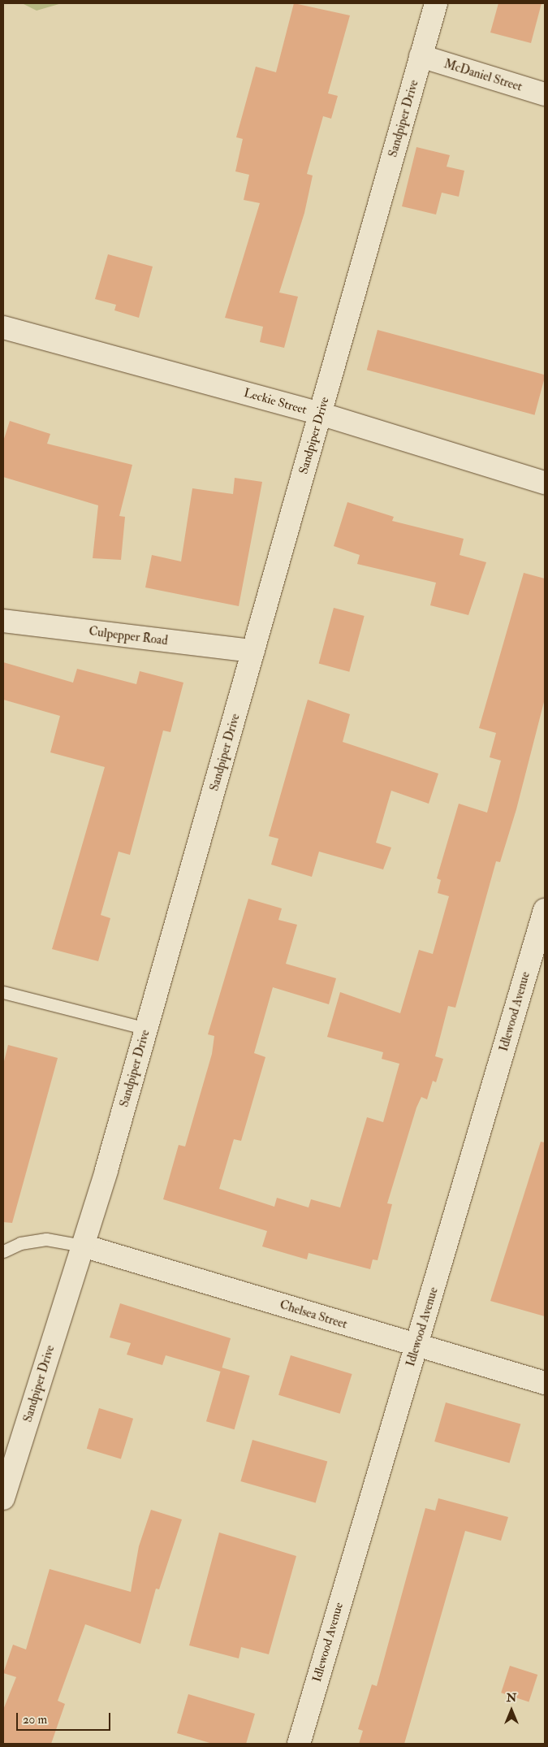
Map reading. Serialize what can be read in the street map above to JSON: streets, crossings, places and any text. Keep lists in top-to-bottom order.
{
  "streets": {
    "street": [
      "McDaniel Street",
      "Sandpiper Drive",
      "Leckie Street",
      "Culpepper Road",
      "Idlewood Avenue",
      "Chelsea Street"
    ]
  },
  "crossings": [
    ["McDaniel Street", "Sandpiper Drive"],
    ["Sandpiper Drive", "Leckie Street"],
    ["Sandpiper Drive", "Culpepper Road"],
    ["Sandpiper Drive", "Chelsea Street"],
    ["Idlewood Avenue", "Chelsea Street"]
  ],
  "scale_bar": "20 m",
  "north": "top"
}
